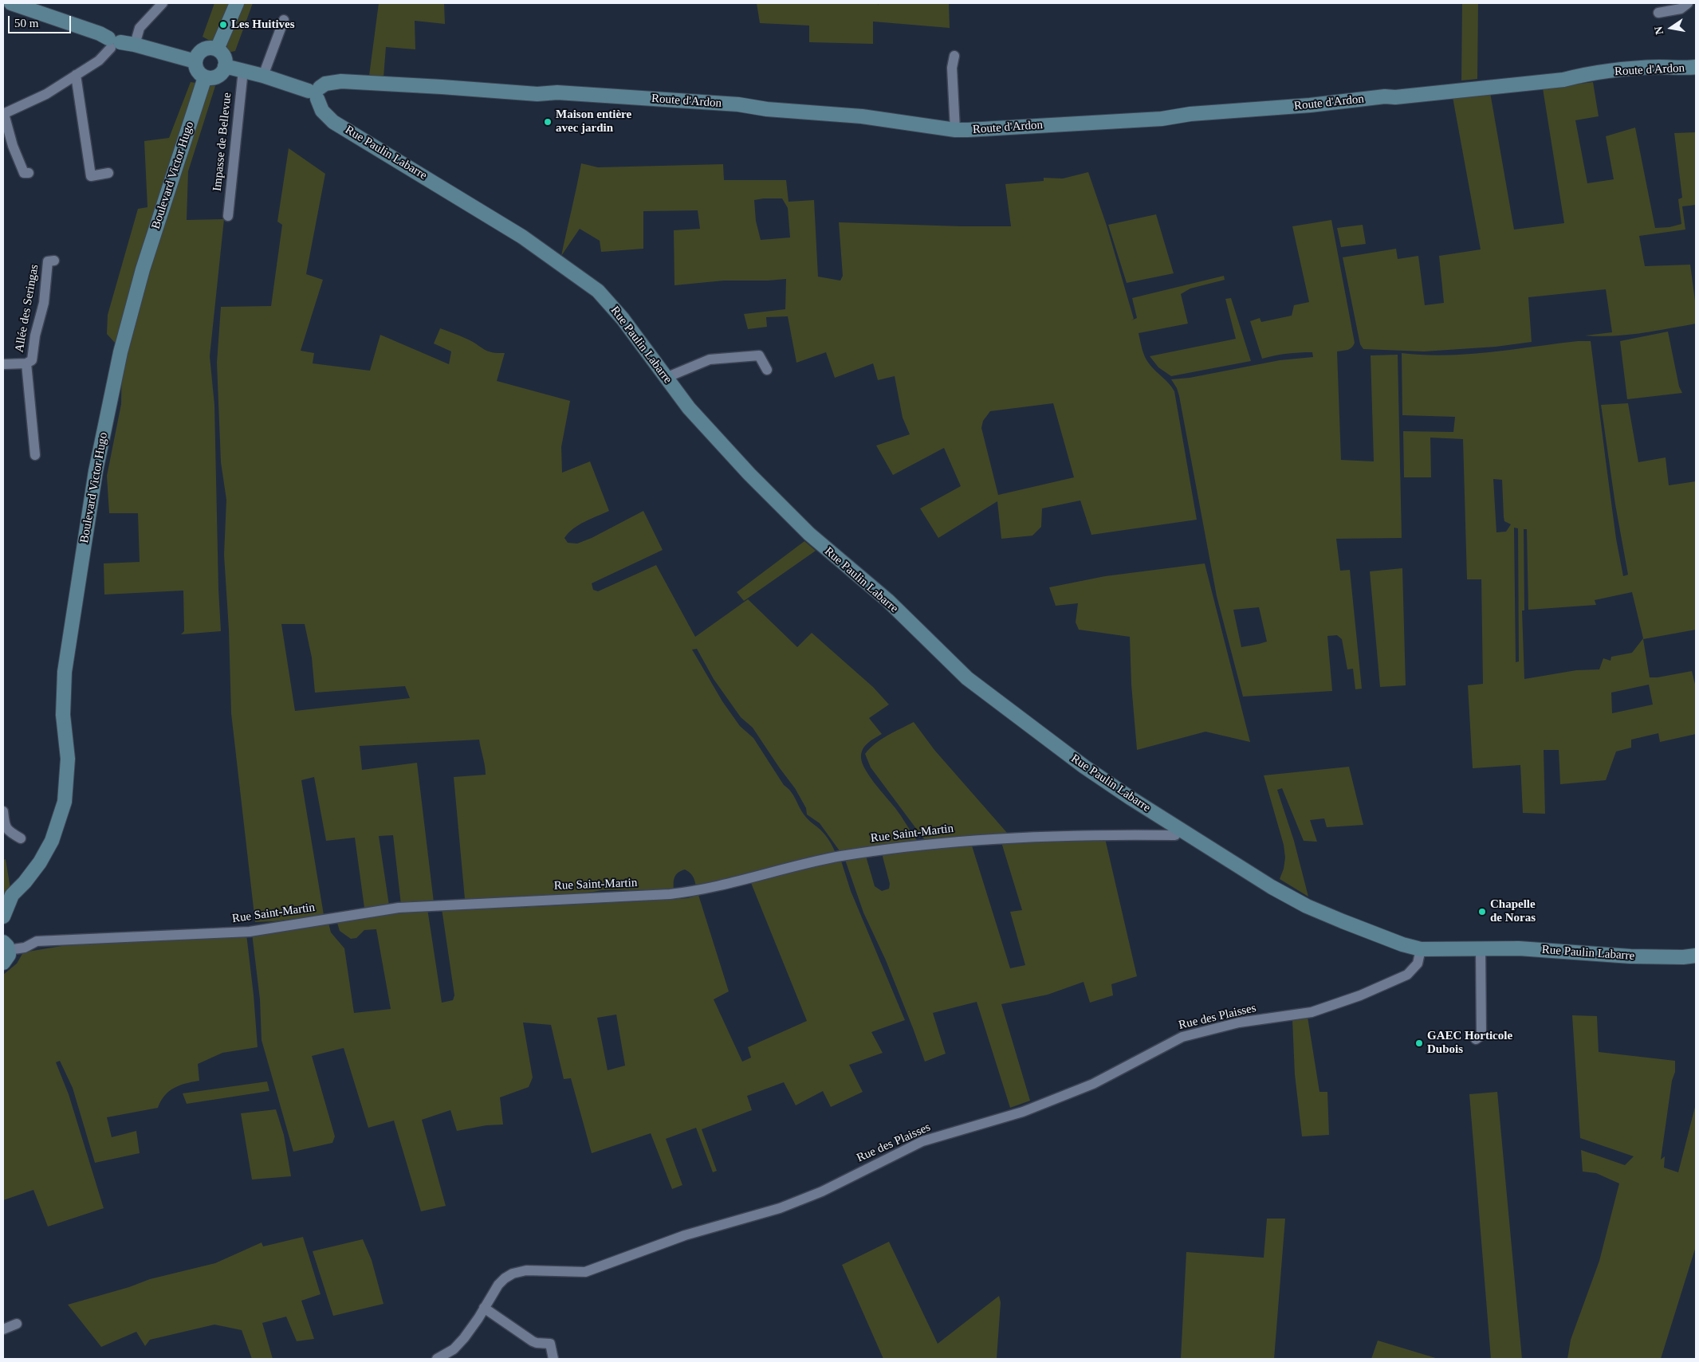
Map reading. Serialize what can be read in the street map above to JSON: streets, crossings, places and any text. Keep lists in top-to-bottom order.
{
  "streets": {
    "street": [
      "Route d'Ardon",
      "Impasse de Bellevue",
      "Rue Paulin Labarre",
      "Boulevard Victor Hugo",
      "Allée des Seringas",
      "Rue Saint-Martin",
      "Rue des Plaisses"
    ]
  },
  "crossings": [
    ["Route d'Ardon", "Rue Paulin Labarre"],
    ["Rue Paulin Labarre", "Rue Saint-Martin"],
    ["Rue Paulin Labarre", "Rue des Plaisses"]
  ],
  "places": [
    "Les Huitives",
    "Maison entière avec jardin",
    "Chapelle de Noras",
    "GAEC Horticole Dubois"
  ],
  "scale_bar": "50 m",
  "north": "left"
}
